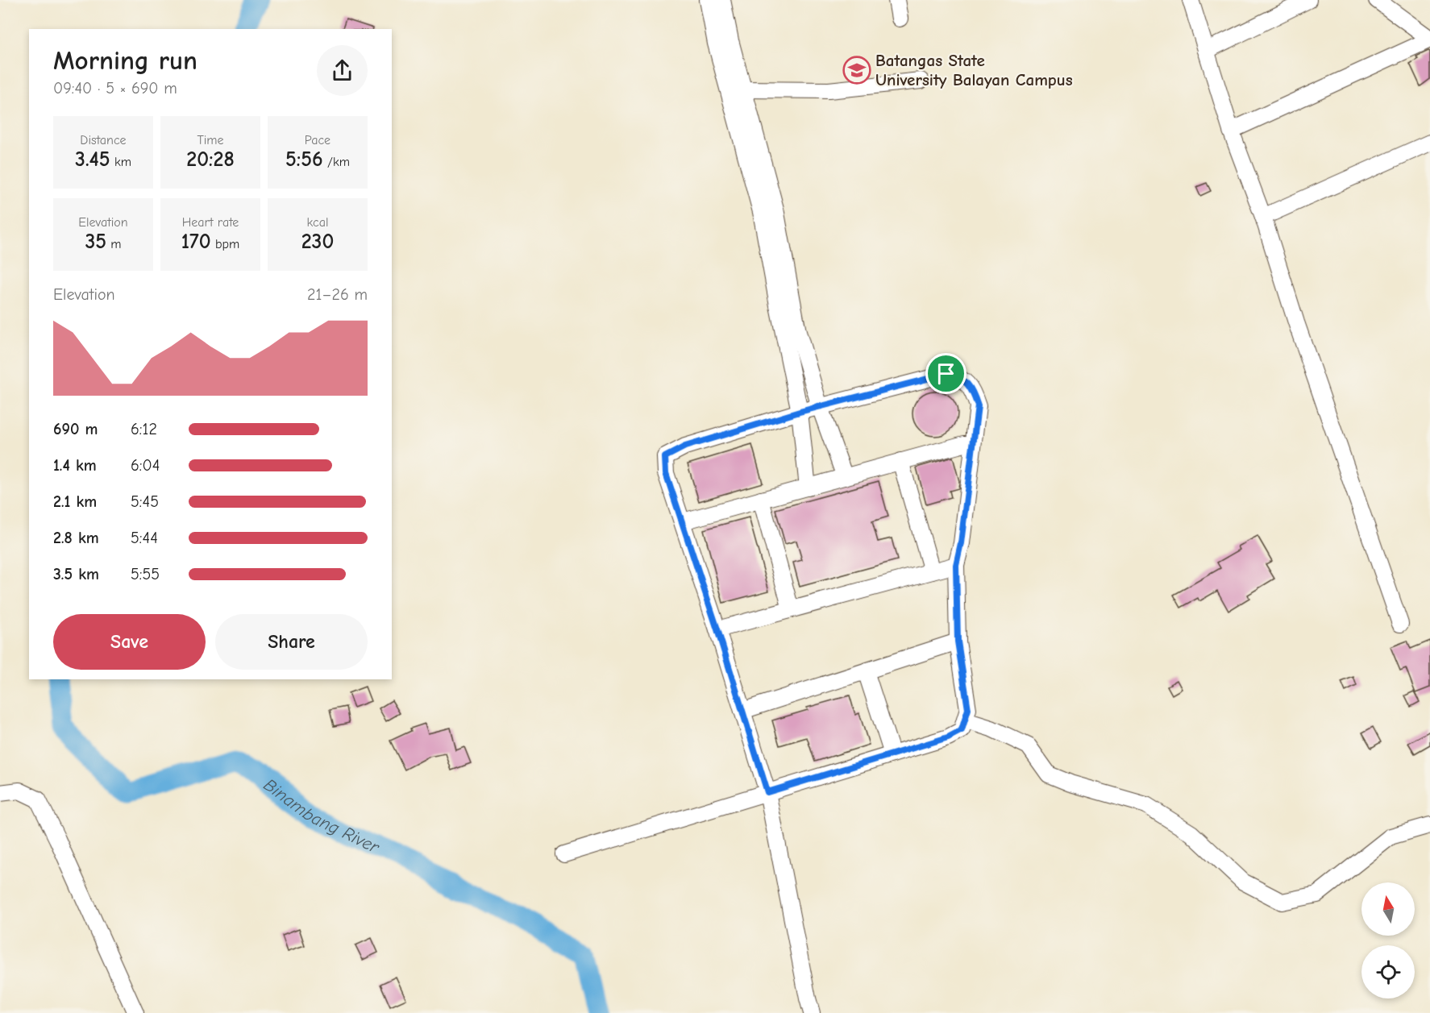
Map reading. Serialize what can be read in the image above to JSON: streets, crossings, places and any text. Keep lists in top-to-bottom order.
{
  "water": ["Binambang River"],
  "places": {
    "school or university": ["Batangas State University Balayan Campus"]
  },
  "north": "top",
  "page": {
    "heading": ["Morning run", "09:40 · 5 × 690 m"],
    "stats": [
      ["Distance", "3.45 km"],
      ["Time", "20:28"],
      ["Pace", "5:56 /km"],
      ["Elevation", "35 m"],
      ["Heart rate", "170 bpm"],
      ["kcal", "230"]
    ],
    "chart": ["Elevation", "21–26 m"],
    "list": [
      {
        "name": "690 m",
        "note": "6:12"
      },
      {
        "name": "1.4 km",
        "note": "6:04"
      },
      {
        "name": "2.1 km",
        "note": "5:45"
      },
      {
        "name": "2.8 km",
        "note": "5:44"
      },
      {
        "name": "3.5 km",
        "note": "5:55"
      }
    ],
    "buttons": ["Save", "Share"]
  }
}
